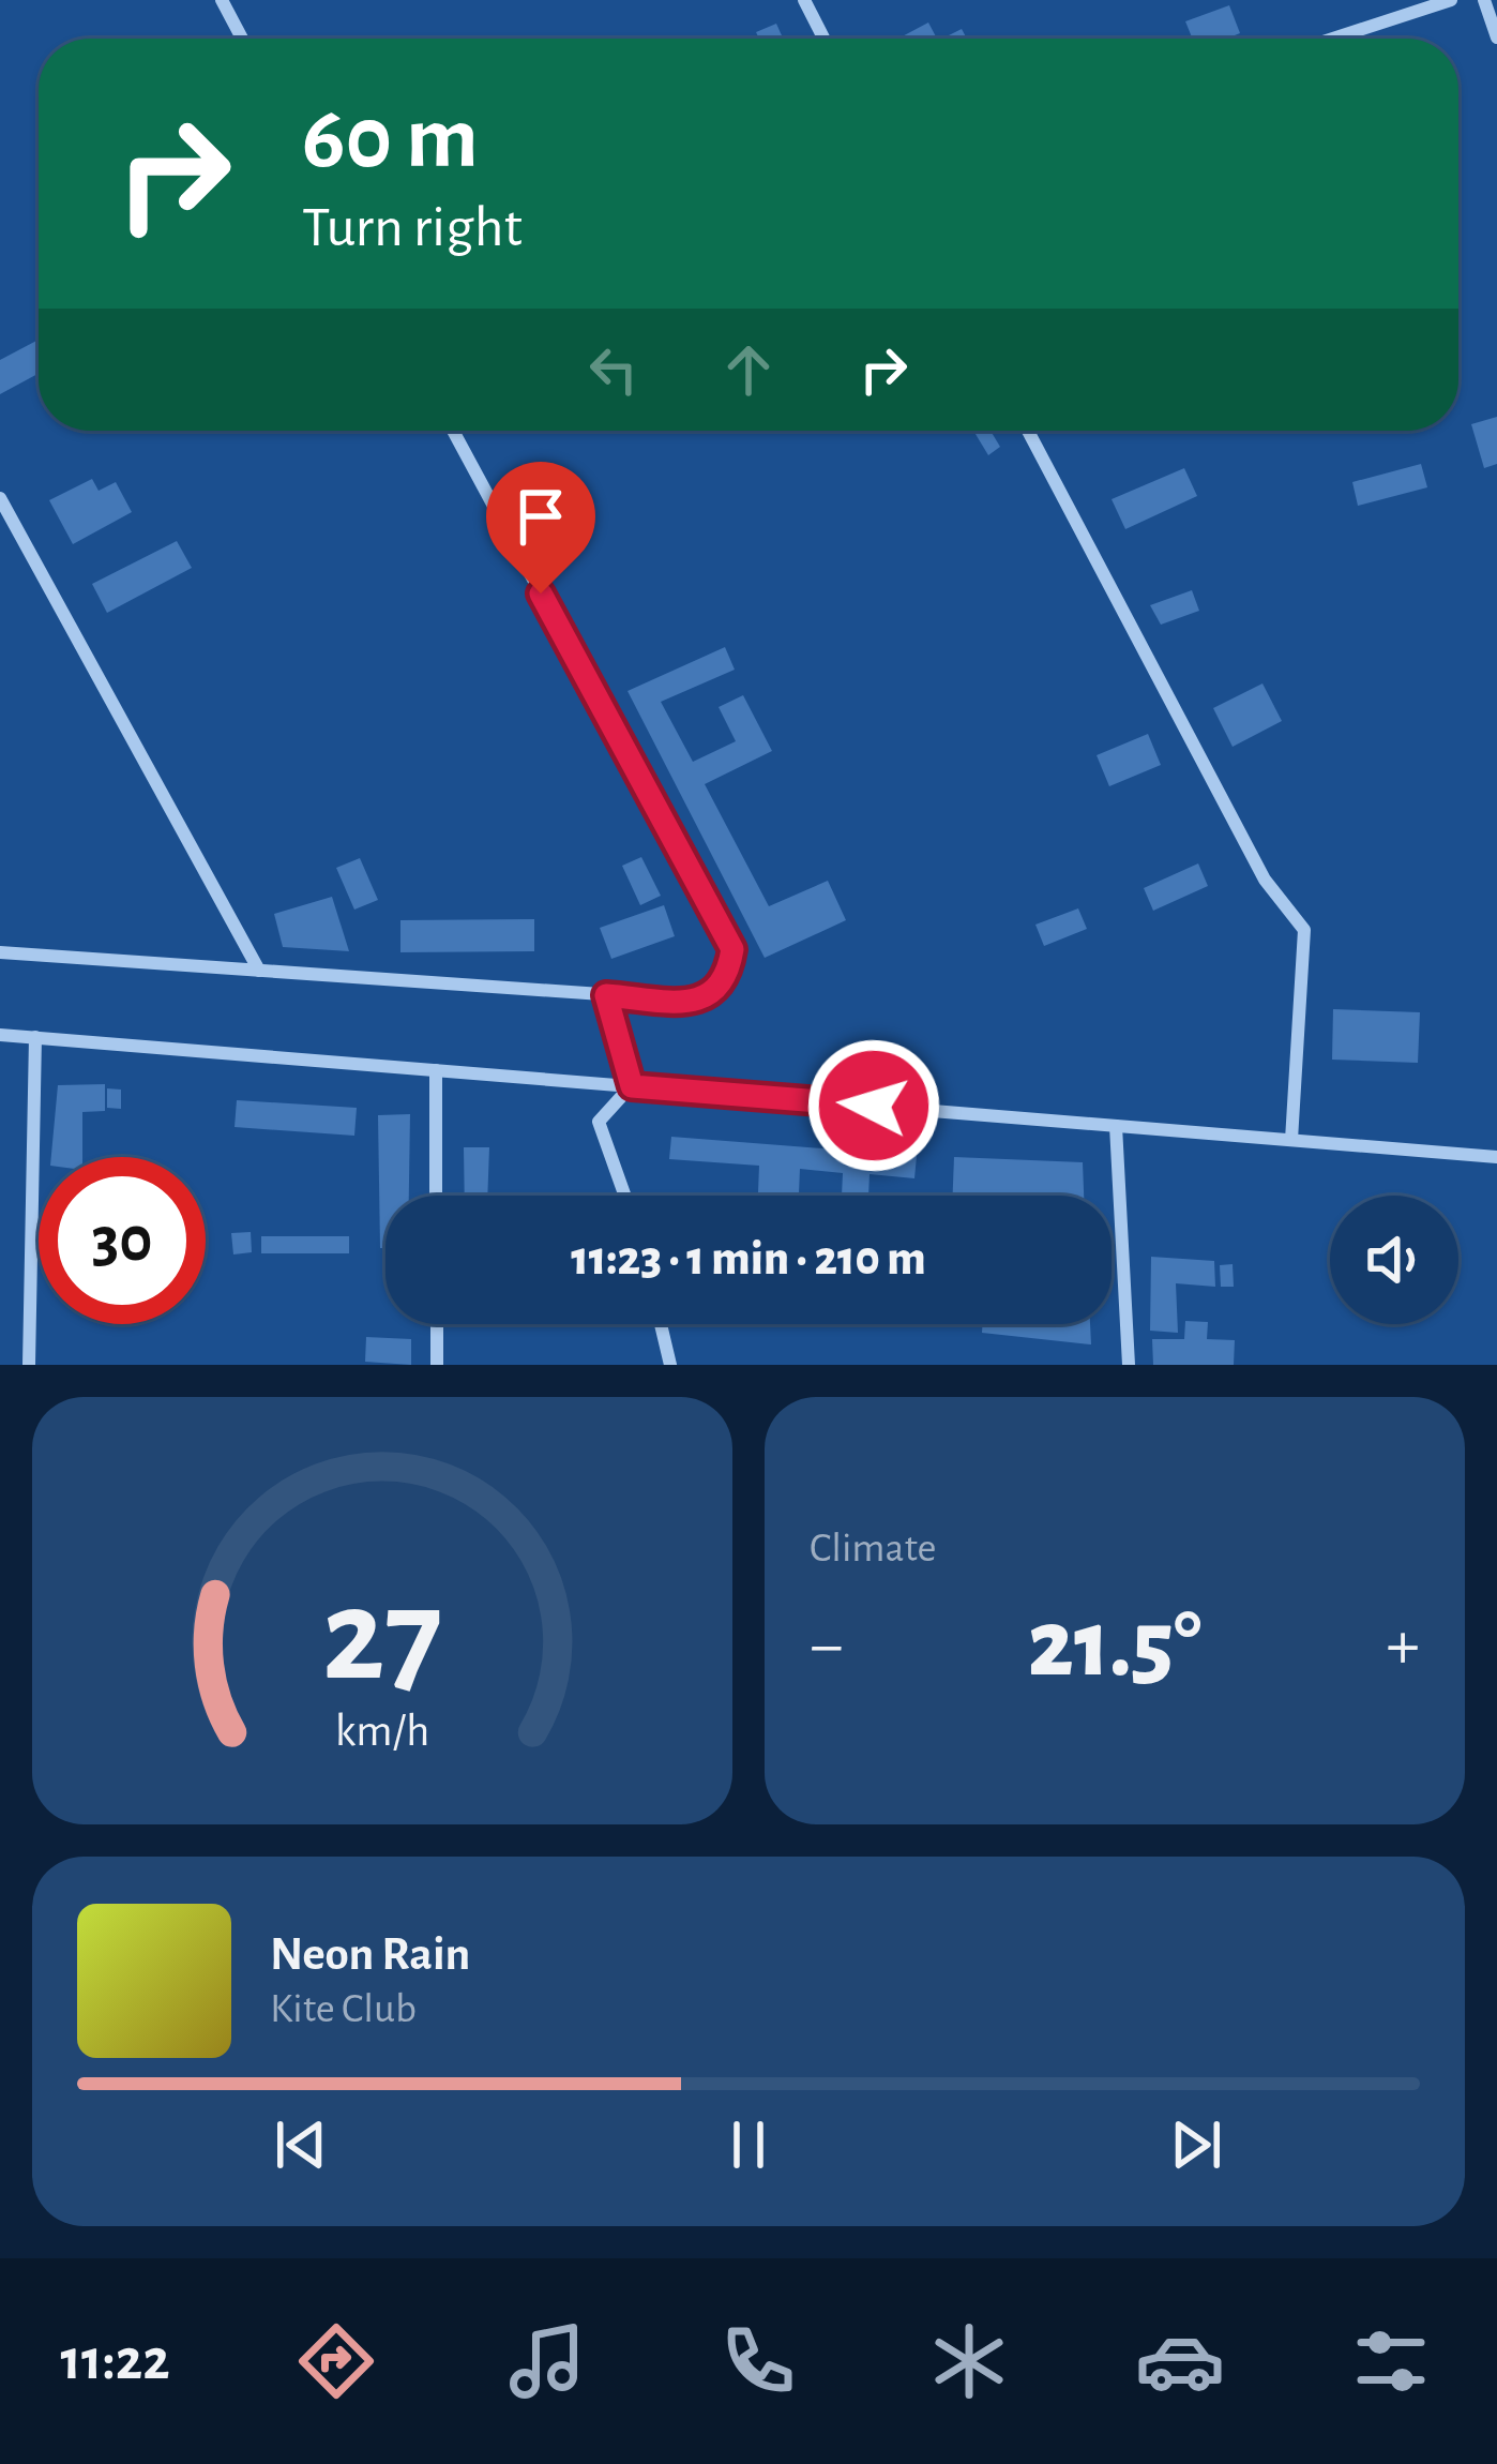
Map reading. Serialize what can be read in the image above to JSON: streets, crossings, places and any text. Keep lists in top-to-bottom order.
{
  "page": {
    "turn": ["60 m", "Turn right"],
    "limit": "30",
    "trip": "11:23 · 1 min · 210 m",
    "tile": "Climate",
    "heat": ["−", "21.5°", "+"],
    "song": ["Neon Rain", "Kite Club"],
    "tabs": "11:22",
    "gauge": ["27", "km/h"]
  }
}
